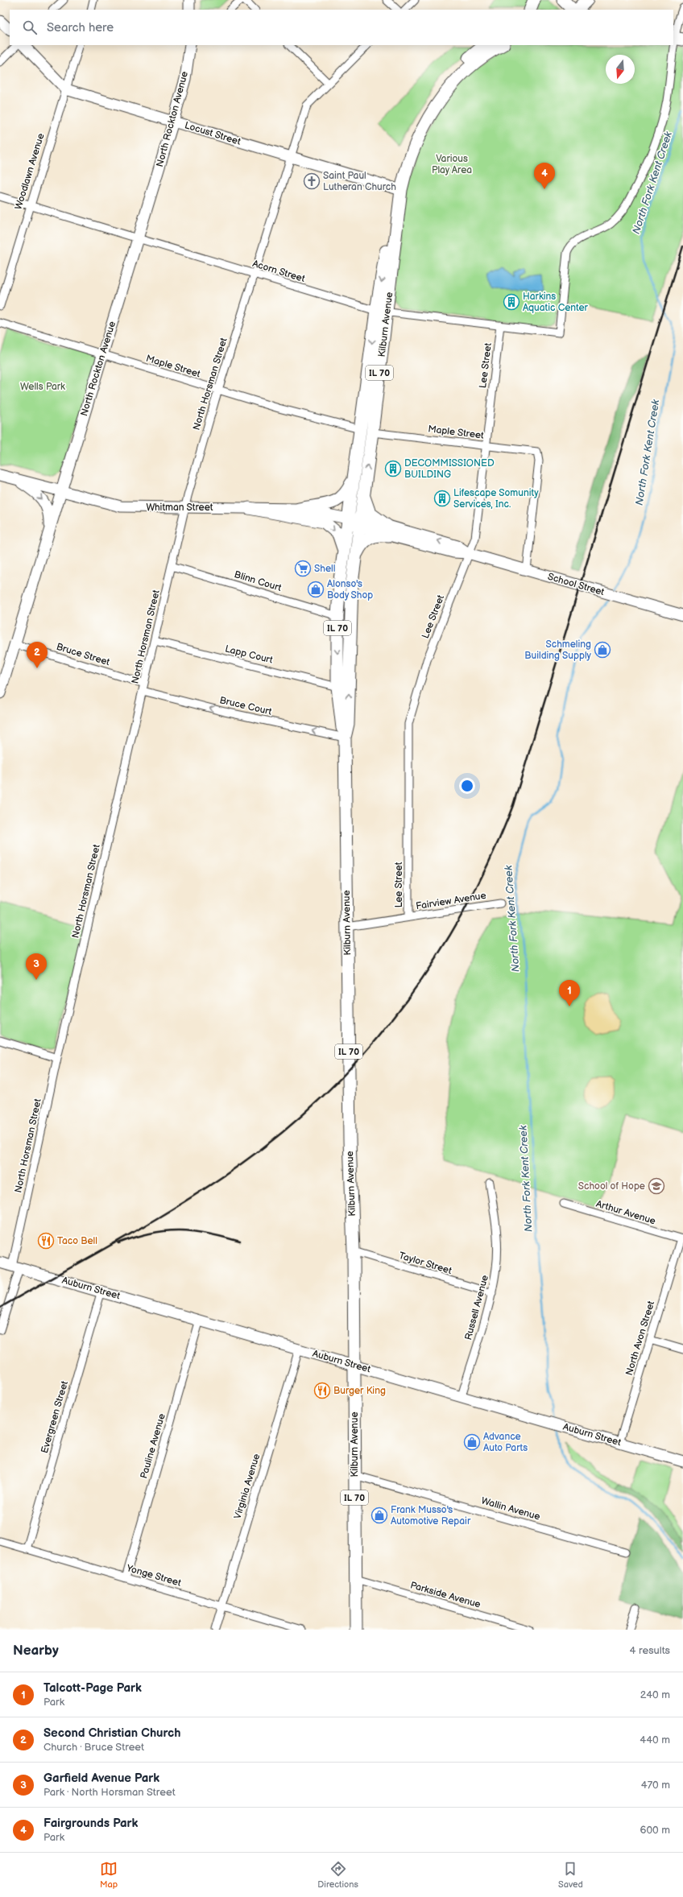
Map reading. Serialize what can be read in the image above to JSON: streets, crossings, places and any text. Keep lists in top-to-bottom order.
{
  "streets": {
    "main road": [
      "North Rockton Avenue",
      "Locust Street",
      "Kilburn Avenue",
      "IL 70",
      "Whitman Street",
      "School Street",
      "Auburn Street"
    ],
    "street": [
      "Woodlawn Avenue",
      "Acorn Street",
      "Lee Street",
      "Maple Street",
      "North Horsman Street",
      "Blinn Court",
      "Bruce Street",
      "Lapp Court",
      "Bruce Court",
      "Fairview Avenue",
      "Arthur Avenue",
      "Taylor Street",
      "Russell Avenue",
      "North Avon Street",
      "Evergreen Street",
      "Pauline Avenue",
      "Virginia Avenue",
      "Wallin Avenue",
      "Yonge Street",
      "Parkside Avenue"
    ]
  },
  "crossings": [
    ["North Rockton Avenue", "Locust Street"],
    ["North Rockton Avenue", "Acorn Street"],
    ["North Rockton Avenue", "Maple Street"],
    ["North Rockton Avenue", "Whitman Street"],
    ["North Rockton Avenue", "Bruce Street"],
    ["Locust Street", "Woodlawn Avenue"],
    ["Locust Street", "Kilburn Avenue"],
    ["Locust Street", "North Horsman Street"],
    ["Woodlawn Avenue", "Acorn Street"],
    ["Acorn Street", "Kilburn Avenue"],
    ["Acorn Street", "Lee Street"],
    ["Acorn Street", "North Horsman Street"],
    ["Kilburn Avenue", "Maple Street"],
    ["Kilburn Avenue", "Whitman Street"],
    ["Kilburn Avenue", "Blinn Court"],
    ["Kilburn Avenue", "School Street"],
    ["Kilburn Avenue", "Lapp Court"],
    ["Kilburn Avenue", "Bruce Court"],
    ["Kilburn Avenue", "Fairview Avenue"],
    ["Kilburn Avenue", "Taylor Street"],
    ["Kilburn Avenue", "Auburn Street"],
    ["Kilburn Avenue", "Wallin Avenue"],
    ["Kilburn Avenue", "Parkside Avenue"],
    ["Lee Street", "Maple Street"],
    ["Lee Street", "School Street"],
    ["Lee Street", "Fairview Avenue"],
    ["Maple Street", "North Horsman Street"],
    ["Maple Street", "School Street"],
    ["North Horsman Street", "Whitman Street"],
    ["North Horsman Street", "Blinn Court"],
    ["North Horsman Street", "Bruce Street"],
    ["North Horsman Street", "Lapp Court"],
    ["North Horsman Street", "Bruce Court"],
    ["North Horsman Street", "Auburn Street"],
    ["Whitman Street", "School Street"],
    ["Bruce Street", "Bruce Court"],
    ["Arthur Avenue", "North Avon Street"],
    ["Taylor Street", "Russell Avenue"],
    ["Auburn Street", "Russell Avenue"],
    ["Auburn Street", "North Avon Street"],
    ["Auburn Street", "Evergreen Street"],
    ["Auburn Street", "Pauline Avenue"],
    ["Auburn Street", "Virginia Avenue"],
    ["Evergreen Street", "Yonge Street"],
    ["Pauline Avenue", "Yonge Street"],
    ["Virginia Avenue", "Yonge Street"]
  ],
  "one_way": ["Bruce Court"],
  "water": ["North Fork Kent Creek"],
  "parks": ["Various Play Area", "Wells Park"],
  "places": {
    "church": ["Saint Paul Lutheran Church"],
    "building": ["Harkins Aquatic Center", "DECOMMISSIONED BUILDING", "Lifescape Somunity Services, Inc."],
    "supermarket": ["Shell"],
    "shop": [
      "Alonso's Body Shop",
      "Schmeling Building Supply",
      "Advance Auto Parts",
      "Frank Musso's Automotive Repair"
    ],
    "school or university": ["School of Hope"],
    "restaurant": ["Taco Bell", "Burger King"]
  },
  "north": "bottom",
  "page": {
    "search": "Search here",
    "pins": [
      "4",
      "2",
      "3",
      "1"
    ],
    "heading": ["Nearby", "4 results"],
    "list": [
      {
        "mark": "1",
        "name": "Talcott-Page Park",
        "note": "Park",
        "value": "240 m"
      },
      {
        "mark": "2",
        "name": "Second Christian Church",
        "note": "Church · Bruce Street",
        "value": "440 m"
      },
      {
        "mark": "3",
        "name": "Garfield Avenue Park",
        "note": "Park · North Horsman Street",
        "value": "470 m"
      },
      {
        "mark": "4",
        "name": "Fairgrounds Park",
        "note": "Park",
        "value": "600 m"
      }
    ],
    "nav": ["Map", "Directions", "Saved"]
  }
}
